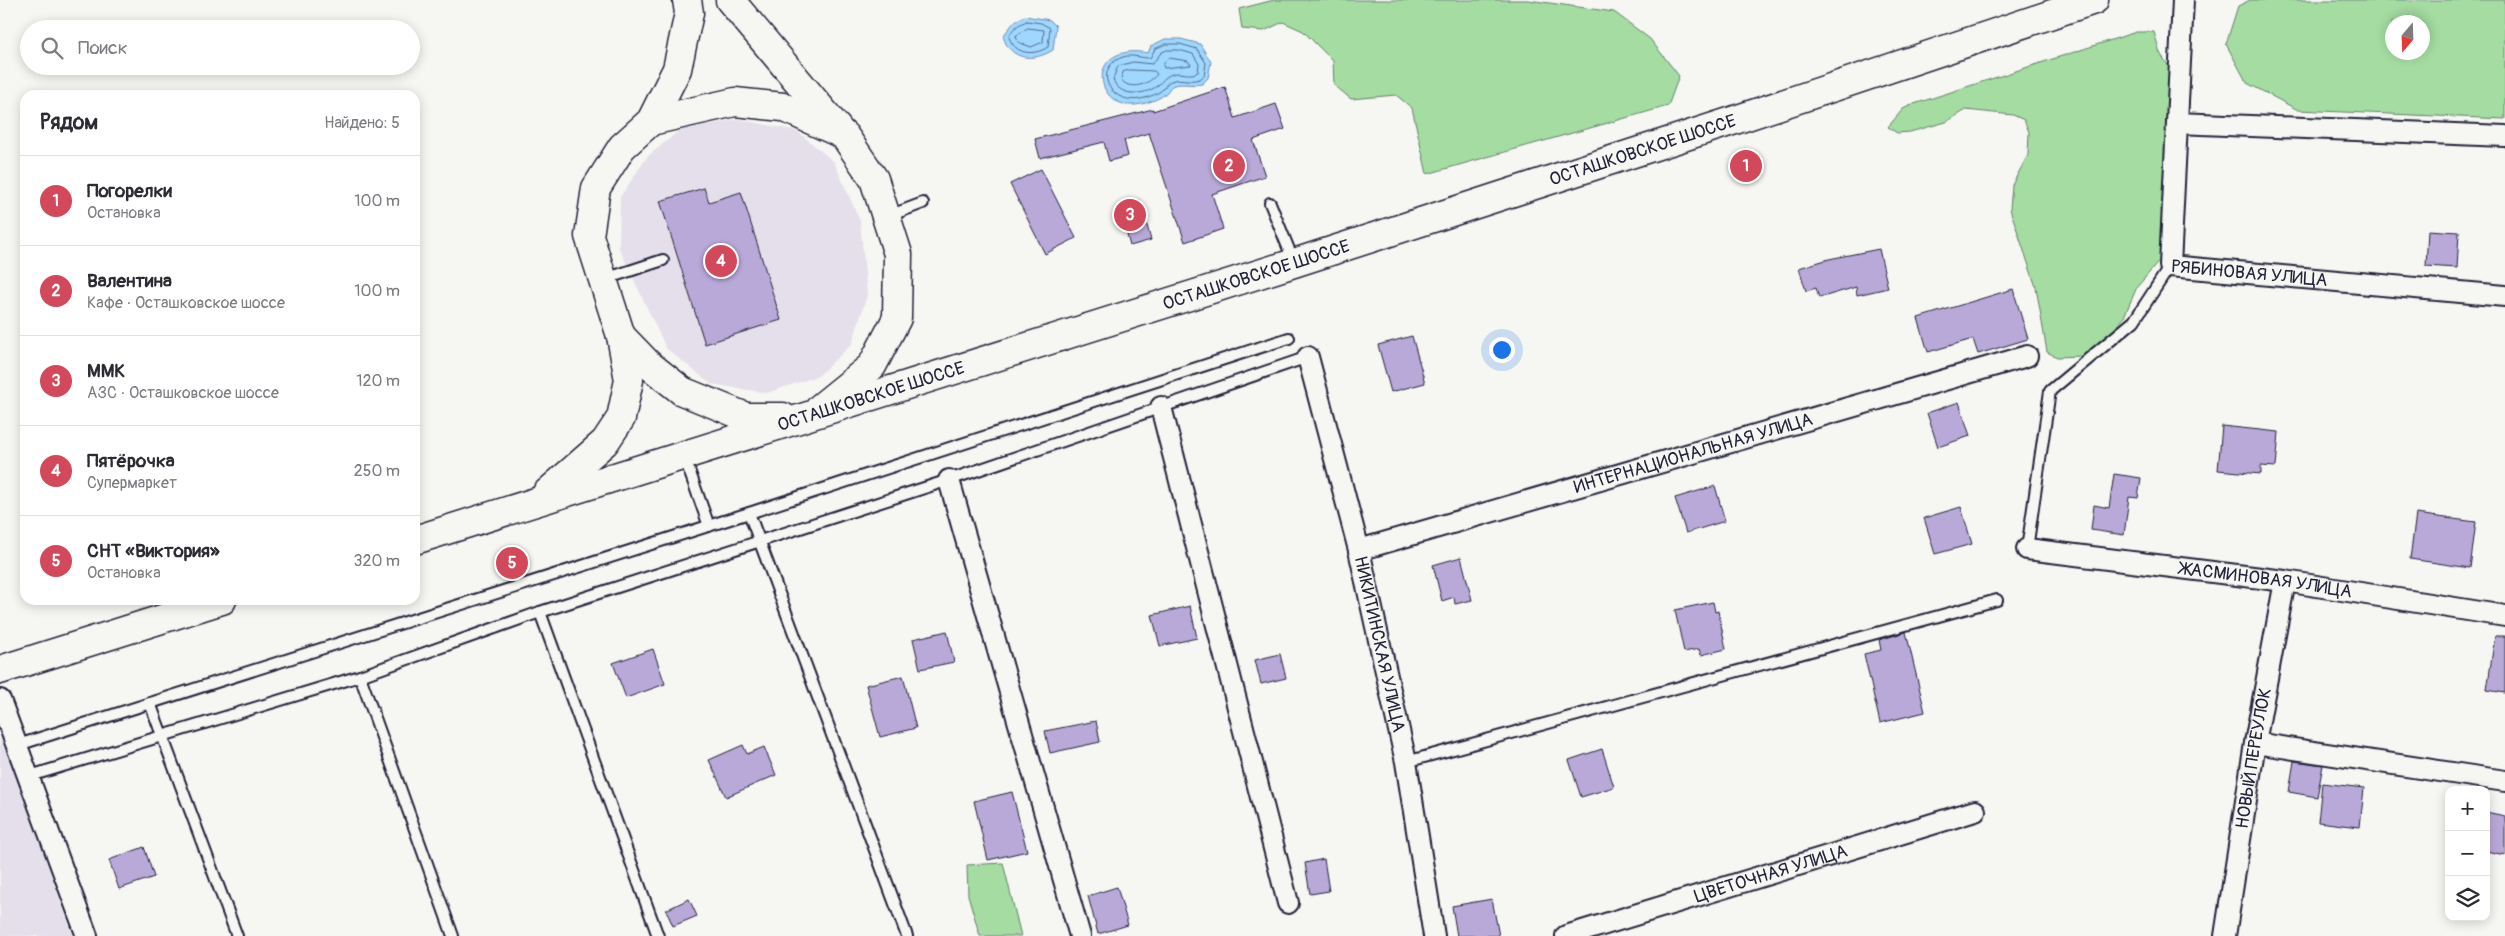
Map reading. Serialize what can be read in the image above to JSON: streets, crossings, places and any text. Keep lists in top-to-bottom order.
{
  "streets": {
    "main road": ["ОСТАШКОВСКОЕ ШОССЕ"],
    "street": [
      "РЯБИНОВАЯ УЛИЦА",
      "ИНТЕРНАЦИОНАЛЬНАЯ УЛИЦА",
      "ЖАСМИНОВАЯ УЛИЦА",
      "НИКИТИНСКАЯ УЛИЦА",
      "НОВЫЙ ПЕРЕУЛОК",
      "ЦВЕТОЧНАЯ УЛИЦА"
    ]
  },
  "crossings": [
    ["ИНТЕРНАЦИОНАЛЬНАЯ УЛИЦА", "НИКИТИНСКАЯ УЛИЦА"],
    ["ЖАСМИНОВАЯ УЛИЦА", "НОВЫЙ ПЕРЕУЛОК"]
  ],
  "north": "bottom",
  "page": {
    "search": "Поиск",
    "heading": ["Рядом", "Найдено: 5"],
    "pins": [
      "1",
      "2",
      "3",
      "4",
      "5"
    ],
    "list": [
      {
        "mark": "1",
        "name": "Погорелки",
        "note": "Остановка",
        "value": "100 m"
      },
      {
        "mark": "2",
        "name": "Валентина",
        "note": "Кафе · Осташковское шоссе",
        "value": "100 m"
      },
      {
        "mark": "3",
        "name": "ММК",
        "note": "АЗС · Осташковское шоссе",
        "value": "120 m"
      },
      {
        "mark": "4",
        "name": "Пятёрочка",
        "note": "Супермаркет",
        "value": "250 m"
      },
      {
        "mark": "5",
        "name": "СНТ «Виктория»",
        "note": "Остановка",
        "value": "320 m"
      }
    ],
    "map_buttons": ["+", "−"]
  }
}
